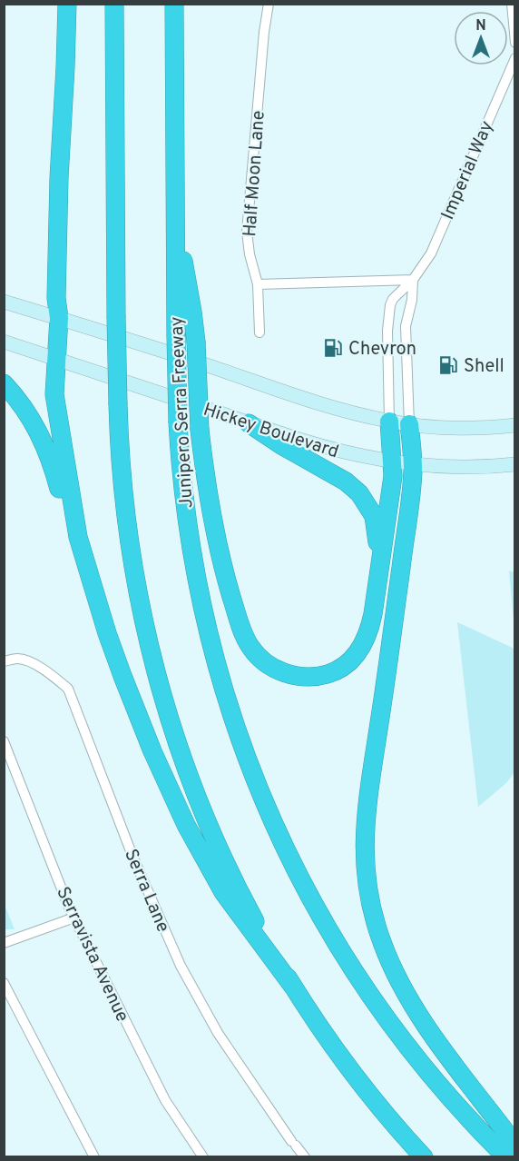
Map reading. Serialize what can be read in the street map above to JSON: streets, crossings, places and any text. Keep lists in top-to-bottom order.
{
  "streets": {
    "highway": ["Junipero Serra Freeway"],
    "main road": ["Hickey Boulevard"],
    "street": [
      "Imperial Way",
      "Half Moon Lane",
      "Serra Lane",
      "Serravista Avenue"
    ]
  },
  "places": {
    "fuel station": ["Chevron", "Shell"]
  },
  "north": "top"
}
